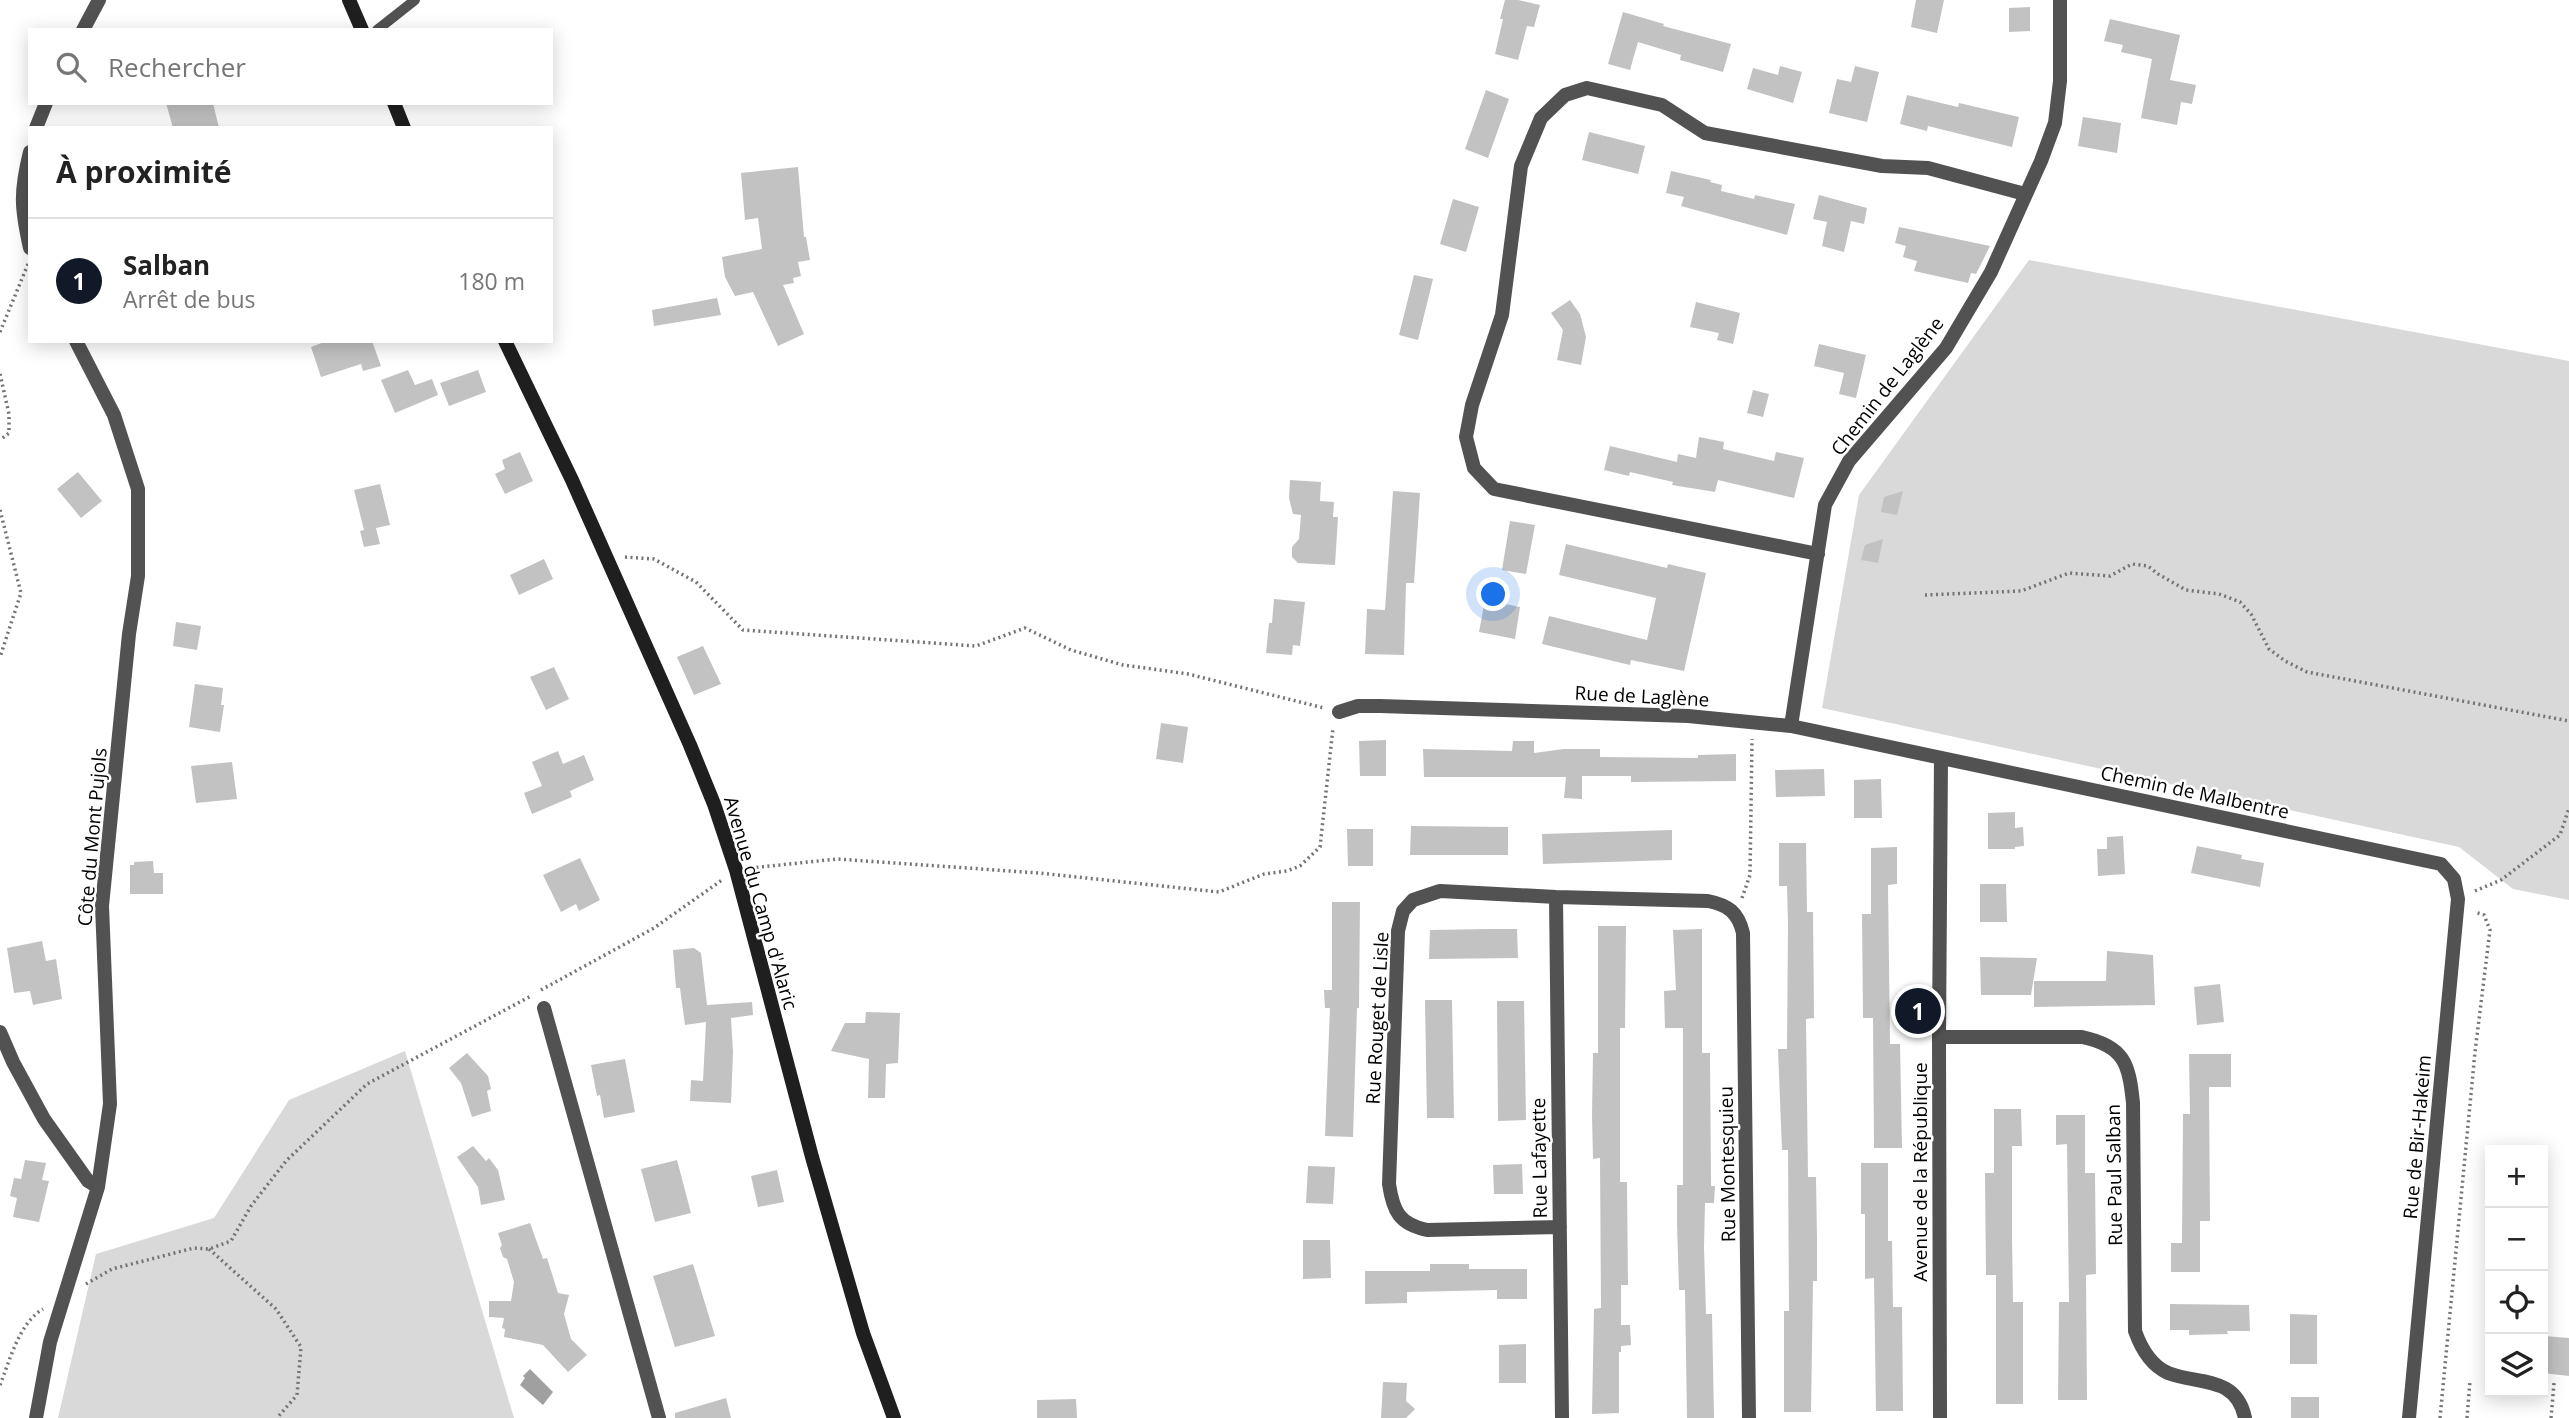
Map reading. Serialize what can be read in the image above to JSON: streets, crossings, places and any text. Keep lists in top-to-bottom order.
{
  "streets": {
    "main road": ["Avenue du Camp d'Alaric"],
    "street": [
      "Chemin de Laglène",
      "Rue de Laglène",
      "Chemin de Malbentre",
      "Côte du Mont Pujols",
      "Rue Rouget de Lisle",
      "Rue de Bir-Hakeim",
      "Rue Lafayette",
      "Rue Montesquieu",
      "Avenue de la République",
      "Rue Paul Salban"
    ]
  },
  "crossings": [
    ["Chemin de Laglène", "Rue de Laglène"],
    ["Rue de Laglène", "Chemin de Malbentre"],
    ["Rue de Laglène", "Avenue de la République"],
    ["Chemin de Malbentre", "Rue de Bir-Hakeim"],
    ["Chemin de Malbentre", "Avenue de la République"],
    ["Rue Rouget de Lisle", "Rue Lafayette"],
    ["Rue Rouget de Lisle", "Rue Montesquieu"],
    ["Avenue de la République", "Rue Paul Salban"]
  ],
  "page": {
    "search": "Rechercher",
    "heading": "À proximité",
    "list": [
      {
        "mark": "1",
        "name": "Salban",
        "note": "Arrêt de bus",
        "value": "180 m"
      }
    ],
    "pins": "1",
    "map_buttons": ["+", "−"]
  }
}
